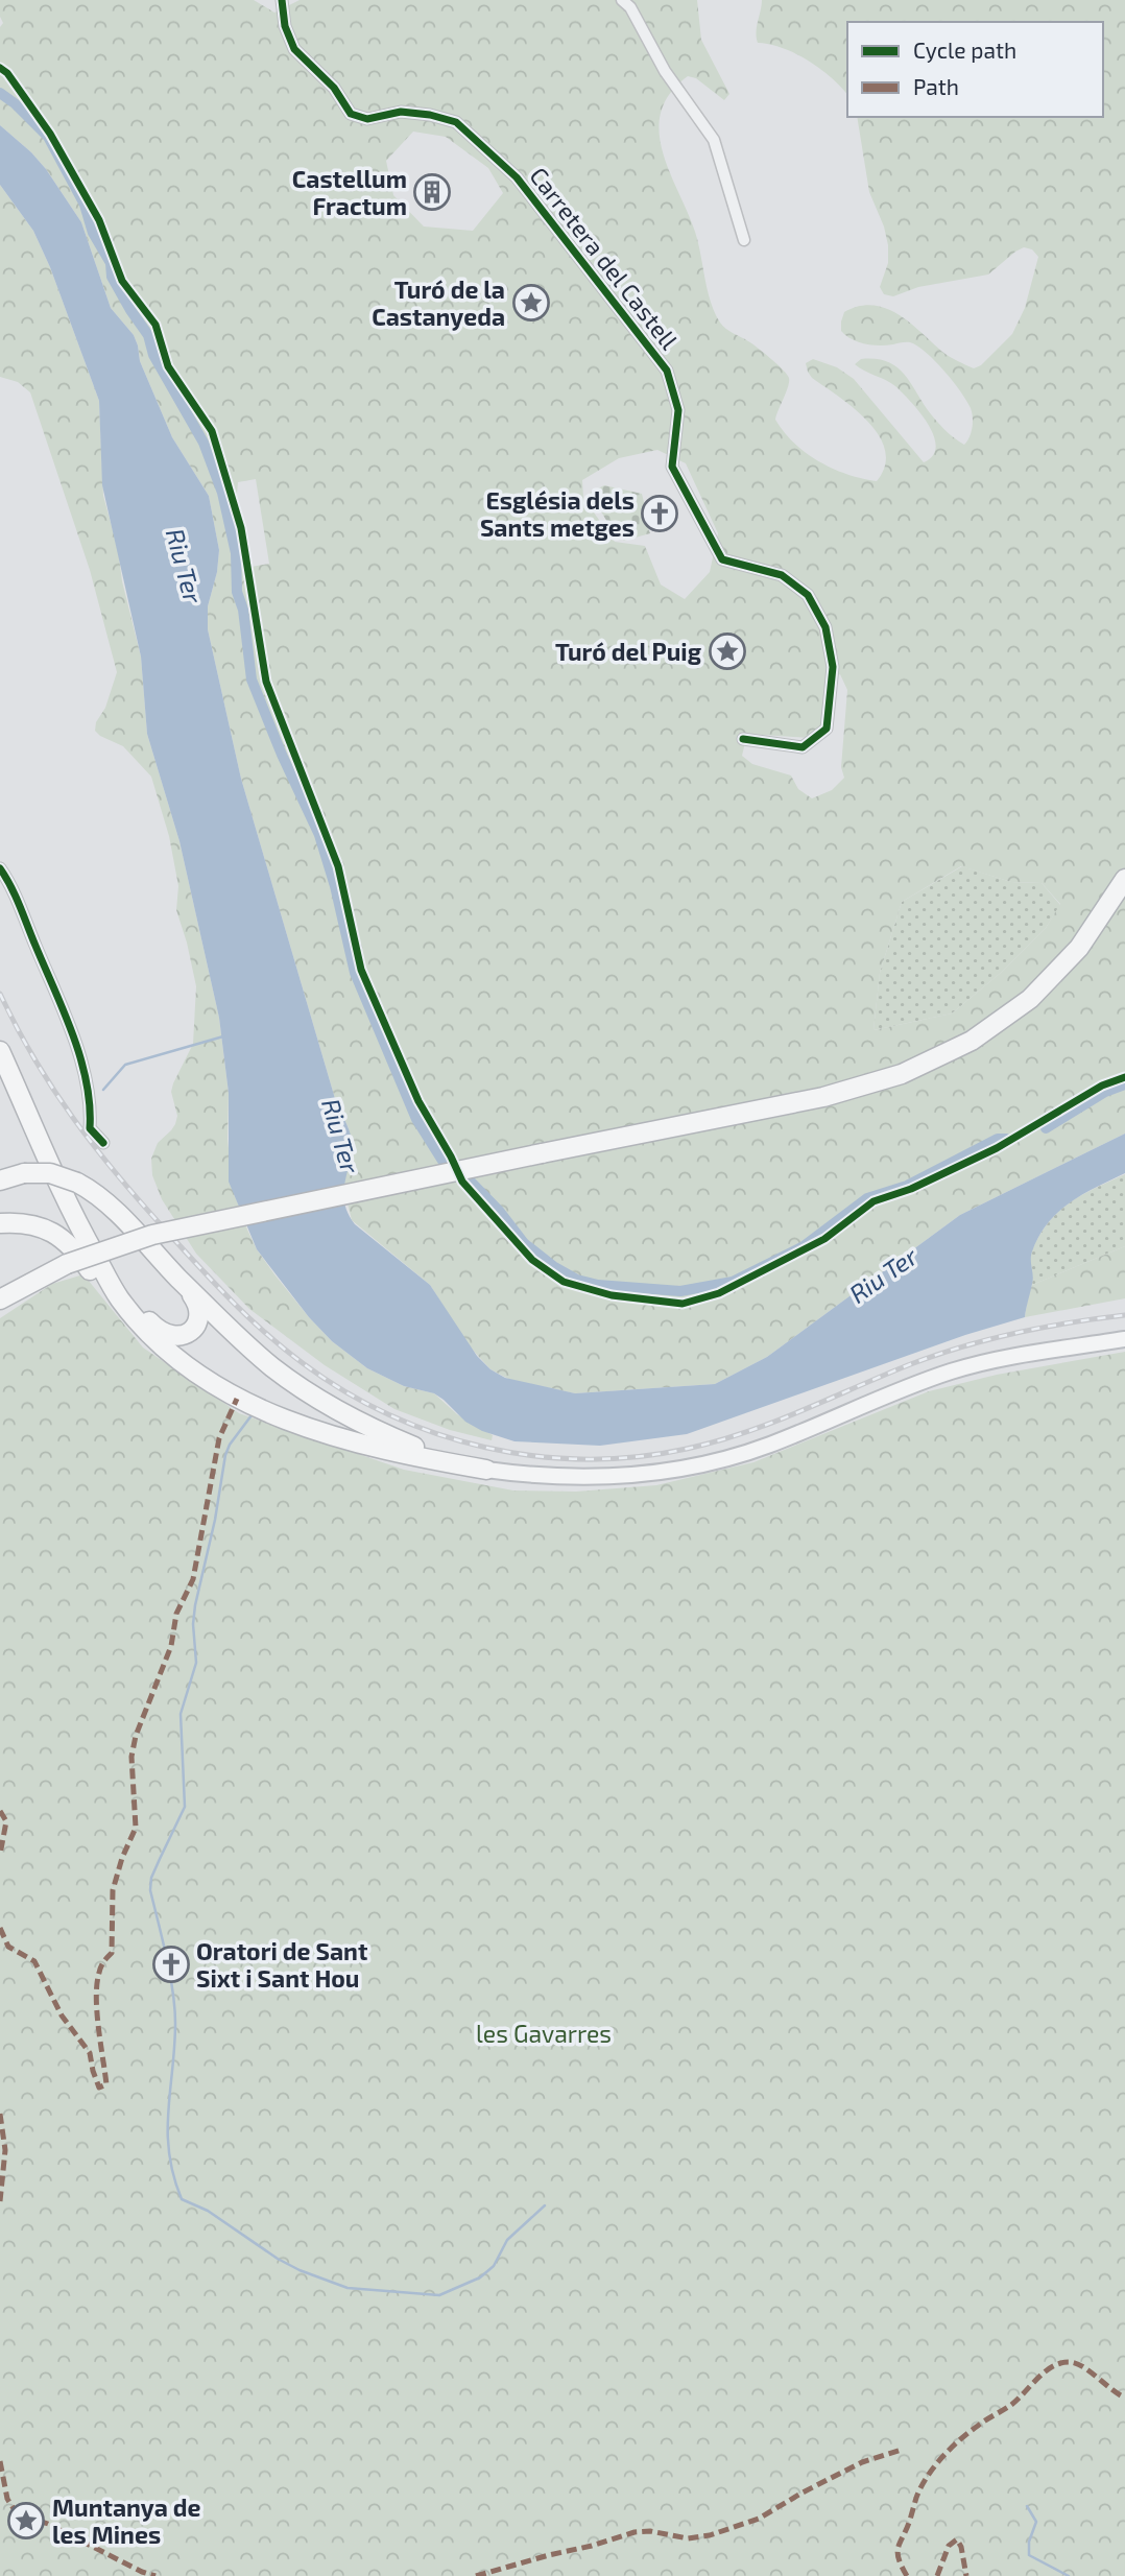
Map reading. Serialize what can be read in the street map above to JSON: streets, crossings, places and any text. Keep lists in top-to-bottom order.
{
  "streets": {
    "street": ["Carretera del Castell"]
  },
  "water": ["Riu Ter"],
  "parks": ["les Gavarres"],
  "places": {
    "building": ["Castellum Fractum"],
    "place": ["Turó de la Castanyeda", "Turó del Puig", "Muntanya de les Mines"],
    "church": ["Església dels Sants metges", "Oratori de Sant Sixt i Sant Hou"]
  },
  "legend": ["Cycle path", "Path"]
}
